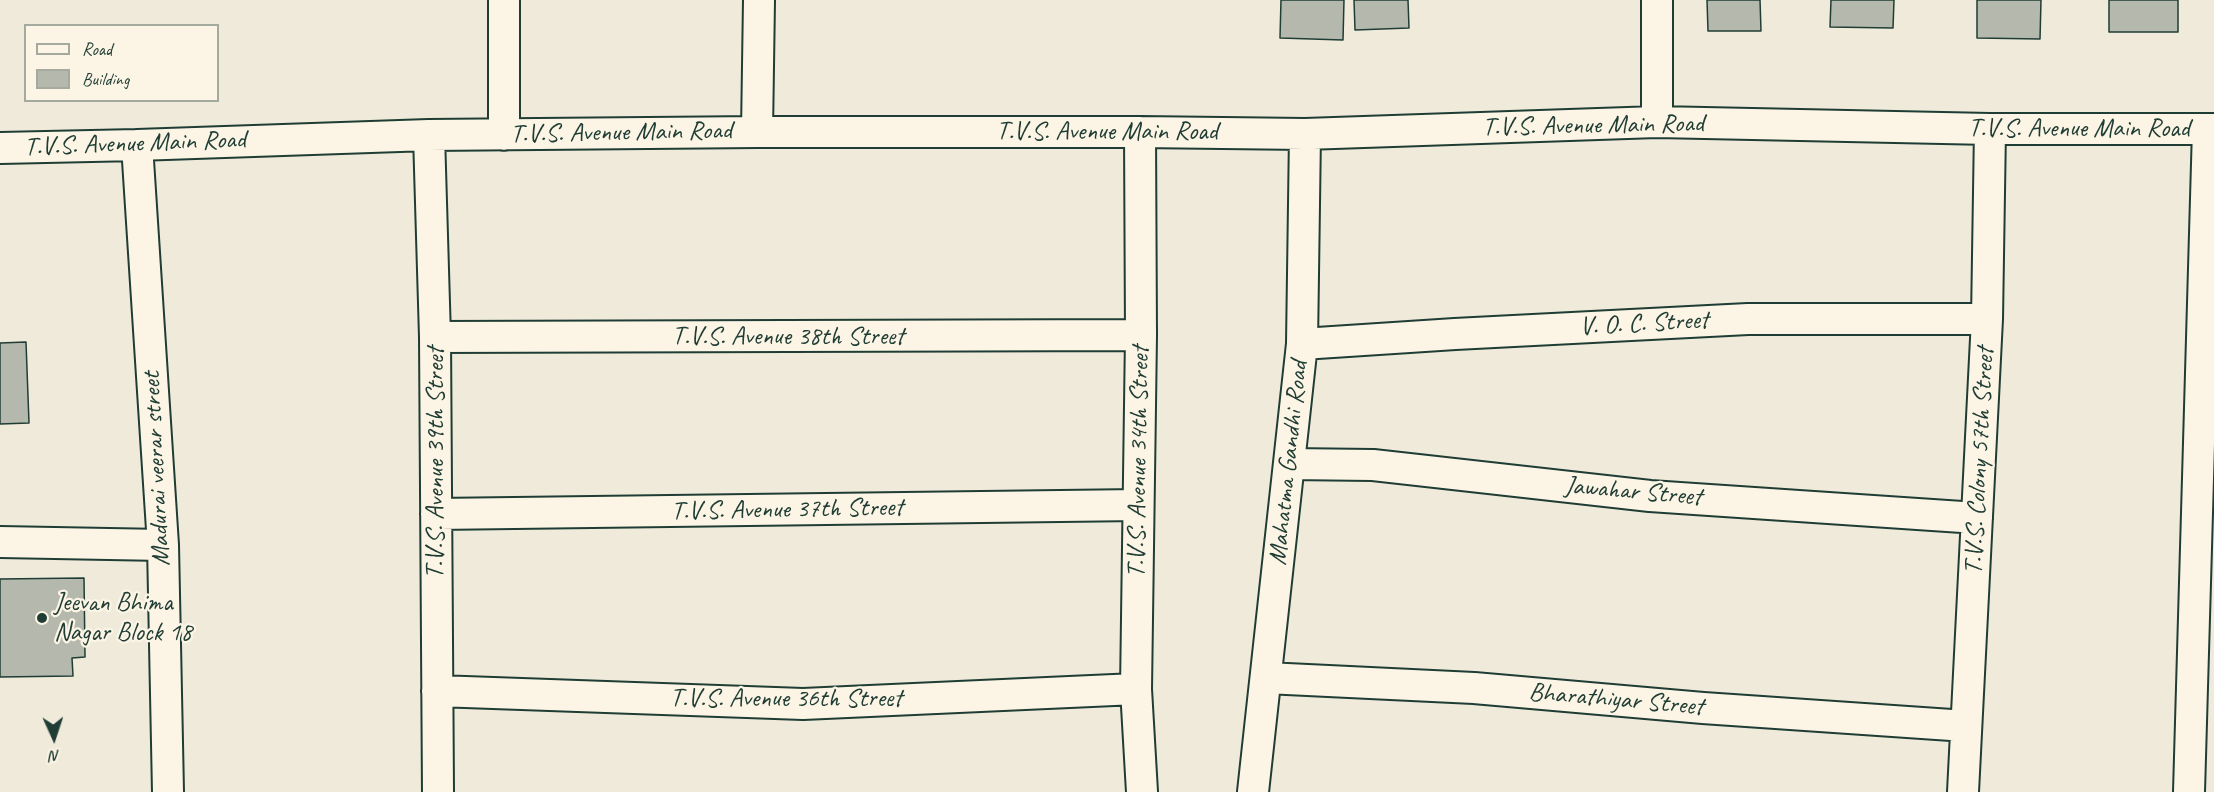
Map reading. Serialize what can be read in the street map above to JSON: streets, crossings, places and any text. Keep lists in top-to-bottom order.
{
  "streets": {
    "street": [
      "T.V.S. Avenue Main Road",
      "V. O. C. Street",
      "T.V.S. Avenue 38th Street",
      "T.V.S. Colony 57th Street",
      "T.V.S. Avenue 34th Street",
      "T.V.S. Avenue 39th Street",
      "Mahatma Gandhi Road",
      "Madurai veerar street",
      "Jawahar Street",
      "T.V.S. Avenue 37th Street",
      "T.V.S. Avenue 36th Street",
      "Bharathiyar Street"
    ]
  },
  "crossings": [
    ["T.V.S. Avenue Main Road", "T.V.S. Colony 57th Street"],
    ["T.V.S. Avenue Main Road", "T.V.S. Avenue 34th Street"],
    ["T.V.S. Avenue Main Road", "T.V.S. Avenue 39th Street"],
    ["T.V.S. Avenue Main Road", "Mahatma Gandhi Road"],
    ["T.V.S. Avenue Main Road", "Madurai veerar street"],
    ["V. O. C. Street", "T.V.S. Colony 57th Street"],
    ["V. O. C. Street", "Mahatma Gandhi Road"],
    ["T.V.S. Avenue 38th Street", "T.V.S. Avenue 34th Street"],
    ["T.V.S. Avenue 38th Street", "T.V.S. Avenue 39th Street"],
    ["T.V.S. Colony 57th Street", "Jawahar Street"],
    ["T.V.S. Colony 57th Street", "Bharathiyar Street"],
    ["T.V.S. Avenue 34th Street", "T.V.S. Avenue 37th Street"],
    ["T.V.S. Avenue 34th Street", "T.V.S. Avenue 36th Street"],
    ["T.V.S. Avenue 39th Street", "T.V.S. Avenue 37th Street"],
    ["T.V.S. Avenue 39th Street", "T.V.S. Avenue 36th Street"],
    ["Mahatma Gandhi Road", "Jawahar Street"],
    ["Mahatma Gandhi Road", "Bharathiyar Street"]
  ],
  "places": ["Jeevan Bhima Nagar Block 18"],
  "legend": ["Road", "Building"],
  "north": "bottom"
}
